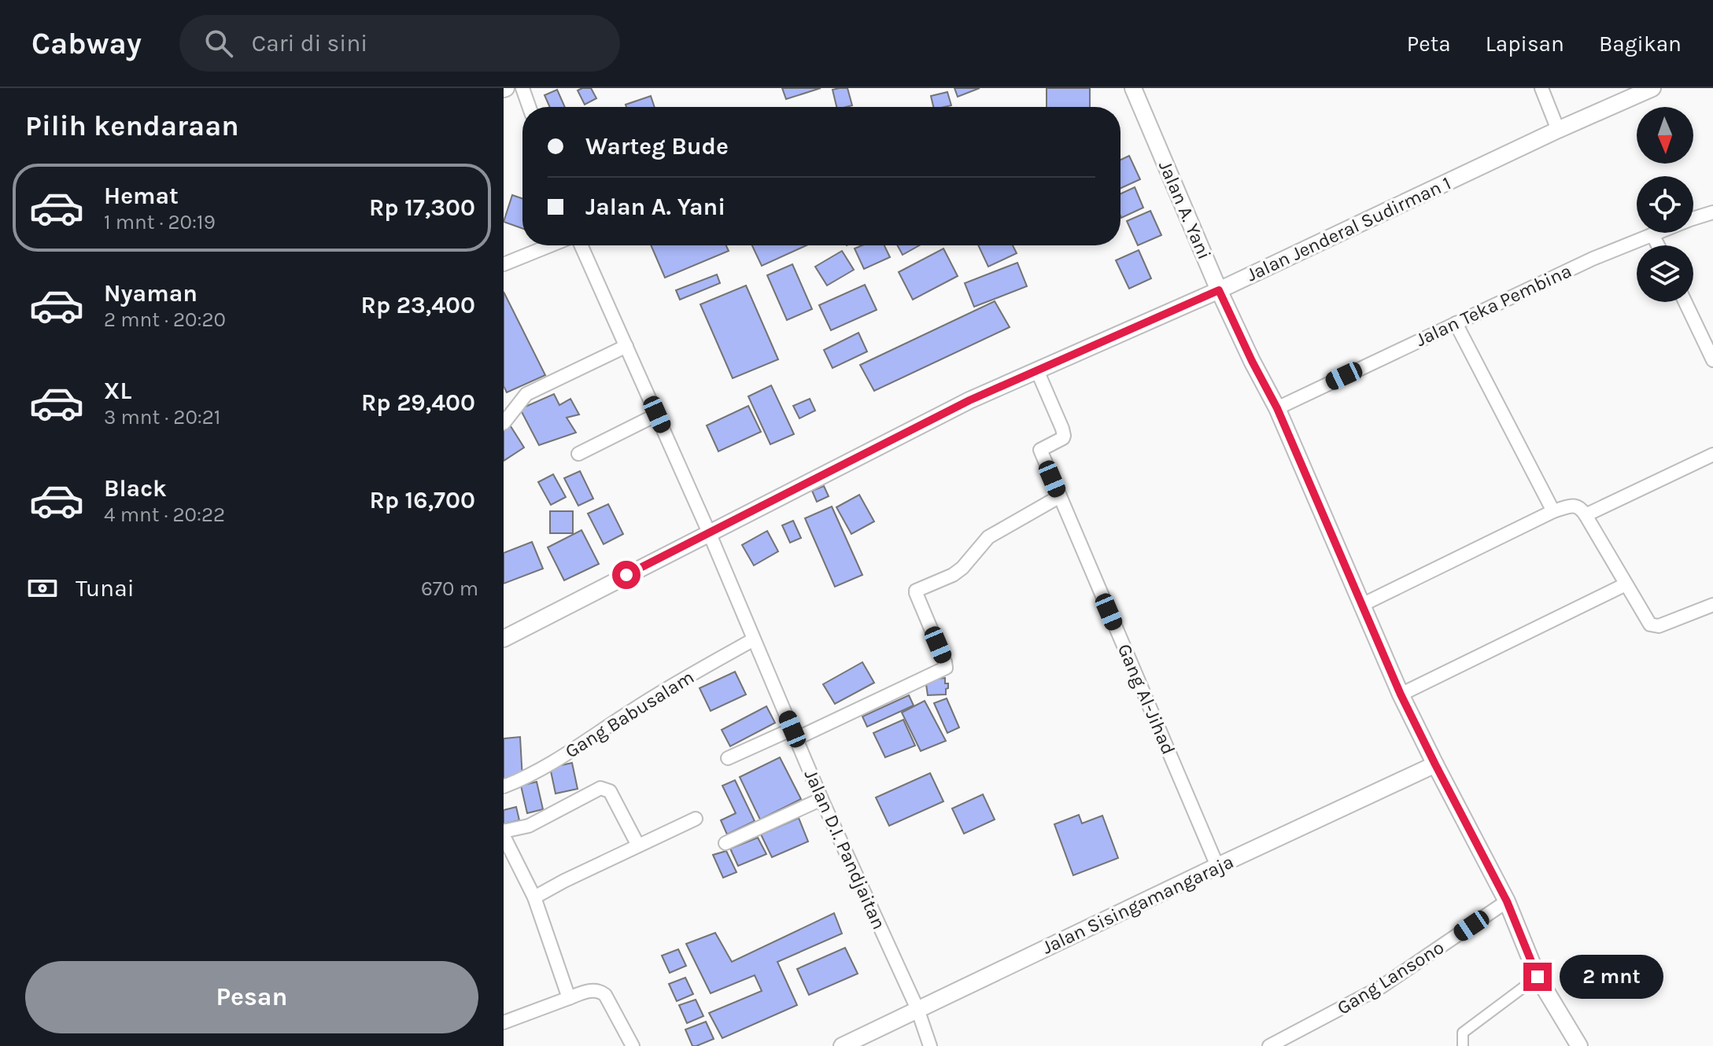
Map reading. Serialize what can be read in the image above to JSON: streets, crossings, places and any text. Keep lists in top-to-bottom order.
{
  "streets": {
    "street": [
      "Jalan A. Yani",
      "Jalan Jenderal Sudirman 1",
      "Jalan Teka Pembina",
      "Gang Al-Jihad",
      "Gang Babusalam",
      "Jalan D.I. Pandjaitan",
      "Jalan Sisingamangaraja",
      "Gang Lansono"
    ]
  },
  "crossings": [
    ["Jalan A. Yani", "Jalan Jenderal Sudirman 1"],
    ["Jalan A. Yani", "Jalan Teka Pembina"],
    ["Jalan A. Yani", "Jalan Sisingamangaraja"],
    ["Jalan A. Yani", "Gang Lansono"],
    ["Jalan Jenderal Sudirman 1", "Gang Al-Jihad"],
    ["Jalan Jenderal Sudirman 1", "Jalan D.I. Pandjaitan"],
    ["Gang Al-Jihad", "Jalan Sisingamangaraja"],
    ["Gang Babusalam", "Jalan D.I. Pandjaitan"],
    ["Jalan D.I. Pandjaitan", "Jalan Sisingamangaraja"]
  ],
  "north": "bottom",
  "page": {
    "header": "Cabway",
    "search": "Cari di sini",
    "nav": ["Peta", "Lapisan", "Bagikan"],
    "heading": "Pilih kendaraan",
    "banner": ["Warteg Bude", "Jalan A. Yani"],
    "list": [
      {
        "name": "Hemat",
        "note": "1 mnt · 20:19",
        "value": "Rp 17,300"
      },
      {
        "name": "Nyaman",
        "note": "2 mnt · 20:20",
        "value": "Rp 23,400"
      },
      {
        "name": "XL",
        "note": "3 mnt · 20:21",
        "value": "Rp 29,400"
      },
      {
        "name": "Black",
        "note": "4 mnt · 20:22",
        "value": "Rp 16,700"
      }
    ],
    "pay": ["Tunai", "670 m"],
    "buttons": "Pesan",
    "bubble": "2 mnt"
  }
}
